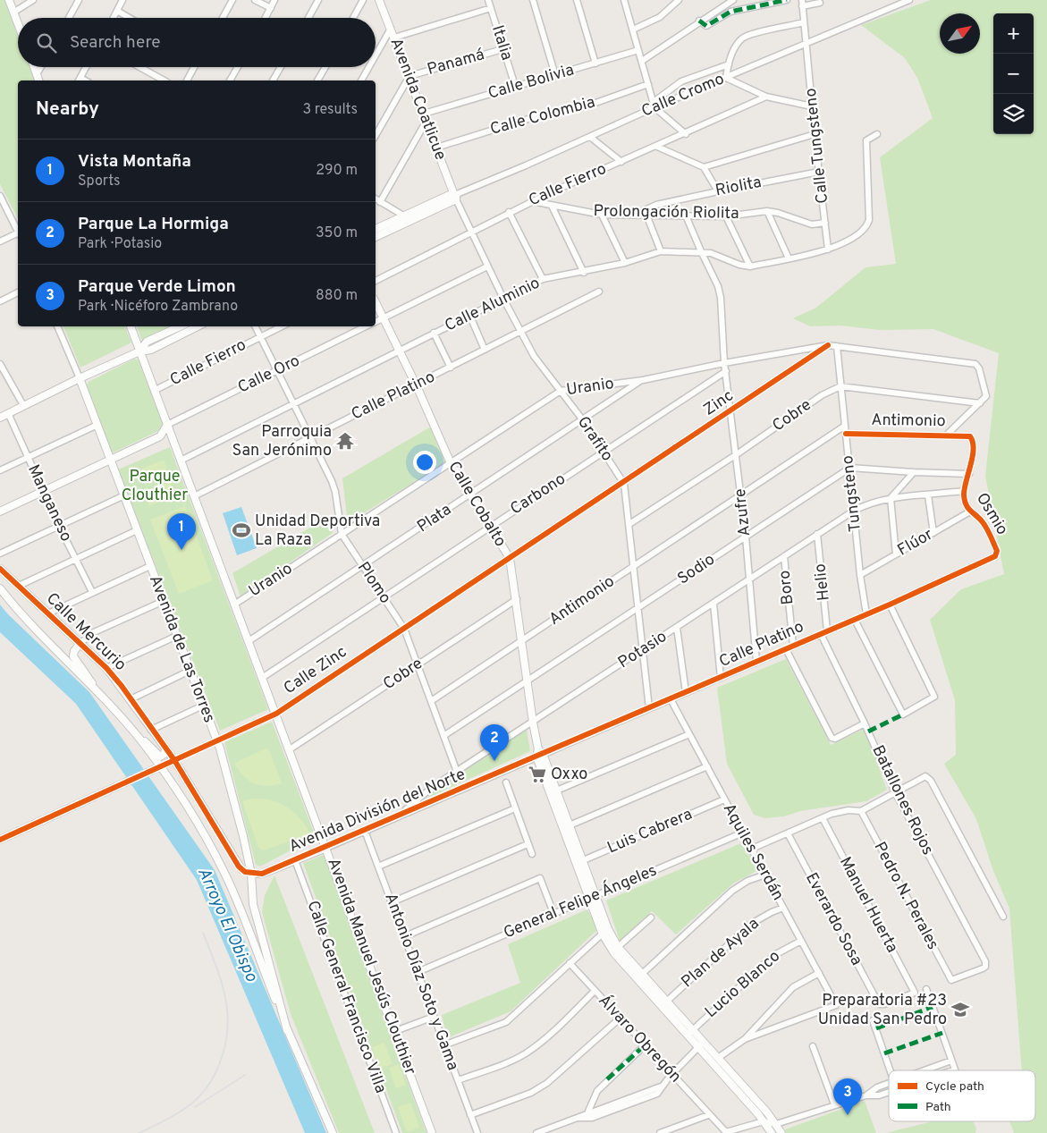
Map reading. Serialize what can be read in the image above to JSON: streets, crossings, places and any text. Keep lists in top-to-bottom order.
{
  "streets": {
    "street": [
      "Italia",
      "Panamá",
      "Calle Bolivia",
      "Calle Cromo",
      "Avenida Coatlicue",
      "Calle Colombia",
      "Calle Tungsteno",
      "Calle Fierro",
      "Riolita",
      "Prolongación Riolita",
      "Calle Aluminio",
      "Calle Oro",
      "Uranio",
      "Calle Platino",
      "Zinc",
      "Cobre",
      "Antimonio",
      "Grafito",
      "Tungsteno",
      "Carbono",
      "Manganeso",
      "Calle Cobalto",
      "Azufre",
      "Osmio",
      "Plata",
      "Flúor",
      "Sodio",
      "Helio",
      "Plomo",
      "Boro",
      "Calle Mercurio",
      "Avenida de Las Torres",
      "Potasio",
      "Calle Zinc",
      "Batallones Rojos",
      "Avenida División del Norte",
      "Luis Cabrera",
      "Aquiles Serdán",
      "Pedro N. Perales",
      "General Felipe Ángeles",
      "Manuel Huerta",
      "Everardo Sosa",
      "Plan de Ayala",
      "Avenida Manuel Jesús Clouthier",
      "Antonio Díaz Soto y Gama",
      "Lucio Blanco",
      "Calle General Francisco Villa",
      "Álvaro Obregón"
    ]
  },
  "crossings": [
    ["Italia", "Panamá"],
    ["Italia", "Calle Bolivia"],
    ["Panamá", "Avenida Coatlicue"],
    ["Calle Bolivia", "Avenida Coatlicue"],
    ["Calle Cromo", "Avenida Coatlicue"],
    ["Calle Cromo", "Calle Tungsteno"],
    ["Calle Cromo", "Grafito"],
    ["Avenida Coatlicue", "Calle Colombia"],
    ["Avenida Coatlicue", "Grafito"],
    ["Calle Tungsteno", "Riolita"],
    ["Calle Tungsteno", "Prolongación Riolita"],
    ["Calle Tungsteno", "Calle Aluminio"],
    ["Calle Fierro", "Prolongación Riolita"],
    ["Calle Fierro", "Grafito"],
    ["Calle Fierro", "Plomo"],
    ["Calle Fierro", "Avenida Manuel Jesús Clouthier"],
    ["Riolita", "Prolongación Riolita"],
    ["Prolongación Riolita", "Azufre"],
    ["Calle Aluminio", "Grafito"],
    ["Calle Aluminio", "Calle Cobalto"],
    ["Calle Aluminio", "Azufre"],
    ["Calle Aluminio", "Plomo"],
    ["Calle Aluminio", "Avenida Manuel Jesús Clouthier"],
    ["Calle Oro", "Grafito"],
    ["Calle Oro", "Calle Cobalto"],
    ["Calle Oro", "Plomo"],
    ["Calle Oro", "Avenida Manuel Jesús Clouthier"],
    ["Uranio", "Zinc"],
    ["Uranio", "Grafito"],
    ["Uranio", "Tungsteno"],
    ["Uranio", "Calle Cobalto"],
    ["Uranio", "Azufre"],
    ["Uranio", "Plata"],
    ["Uranio", "Plomo"],
    ["Uranio", "Avenida Manuel Jesús Clouthier"],
    ["Calle Platino", "Grafito"],
    ["Calle Platino", "Tungsteno"],
    ["Calle Platino", "Calle Cobalto"],
    ["Calle Platino", "Azufre"],
    ["Calle Platino", "Osmio"],
    ["Calle Platino", "Helio"],
    ["Calle Platino", "Plomo"],
    ["Calle Platino", "Boro"],
    ["Calle Platino", "Batallones Rojos"],
    ["Calle Platino", "Avenida División del Norte"],
    ["Calle Platino", "Aquiles Serdán"],
    ["Calle Platino", "Avenida Manuel Jesús Clouthier"],
    ["Zinc", "Grafito"],
    ["Zinc", "Azufre"],
    ["Zinc", "Calle Zinc"],
    ["Cobre", "Grafito"],
    ["Cobre", "Tungsteno"],
    ["Cobre", "Calle Cobalto"],
    ["Cobre", "Azufre"],
    ["Cobre", "Plomo"],
    ["Cobre", "Avenida Manuel Jesús Clouthier"],
    ["Antimonio", "Grafito"],
    ["Antimonio", "Tungsteno"],
    ["Antimonio", "Calle Cobalto"],
    ["Antimonio", "Azufre"],
    ["Antimonio", "Osmio"],
    ["Antimonio", "Plomo"],
    ["Grafito", "Carbono"],
    ["Grafito", "Plata"],
    ["Grafito", "Sodio"],
    ["Grafito", "Potasio"],
    ["Grafito", "Calle Zinc"],
    ["Tungsteno", "Flúor"],
    ["Tungsteno", "Sodio"],
    ["Tungsteno", "Potasio"],
    ["Carbono", "Calle Cobalto"],
    ["Carbono", "Azufre"],
    ["Carbono", "Plomo"],
    ["Carbono", "Avenida Manuel Jesús Clouthier"],
    ["Calle Cobalto", "Plata"],
    ["Calle Cobalto", "Sodio"],
    ["Calle Cobalto", "Potasio"],
    ["Calle Cobalto", "Calle Zinc"],
    ["Calle Cobalto", "Avenida División del Norte"],
    ["Azufre", "Sodio"],
    ["Azufre", "Potasio"],
    ["Osmio", "Flúor"],
    ["Osmio", "Potasio"],
    ["Plata", "Plomo"],
    ["Plata", "Avenida Manuel Jesús Clouthier"],
    ["Sodio", "Plomo"],
    ["Helio", "Potasio"],
    ["Plomo", "Potasio"],
    ["Plomo", "Calle Zinc"],
    ["Boro", "Potasio"],
    ["Calle Mercurio", "Avenida de Las Torres"],
    ["Calle Mercurio", "Calle Zinc"],
    ["Calle Mercurio", "Avenida División del Norte"],
    ["Avenida de Las Torres", "Calle Zinc"],
    ["Avenida de Las Torres", "Avenida División del Norte"],
    ["Potasio", "Avenida División del Norte"],
    ["Calle Zinc", "Avenida Manuel Jesús Clouthier"],
    ["Batallones Rojos", "Pedro N. Perales"],
    ["Avenida División del Norte", "Avenida Manuel Jesús Clouthier"],
    ["Avenida División del Norte", "Antonio Díaz Soto y Gama"],
    ["Avenida División del Norte", "Calle General Francisco Villa"],
    ["Luis Cabrera", "Aquiles Serdán"],
    ["Aquiles Serdán", "General Felipe Ángeles"],
    ["Aquiles Serdán", "Plan de Ayala"],
    ["Aquiles Serdán", "Lucio Blanco"],
    ["General Felipe Ángeles", "Antonio Díaz Soto y Gama"],
    ["Manuel Huerta", "Everardo Sosa"]
  ],
  "water": ["Arroyo El Obispo"],
  "parks": ["Parque Clouthier"],
  "places": {
    "temple": ["Parroquia San Jerónimo"],
    "sports": ["Unidad Deportiva La Raza"],
    "supermarket": ["Oxxo"],
    "school or university": ["Preparatoria #23 Unidad San Pedro"]
  },
  "legend": ["Cycle path", "Path"],
  "north": "top right",
  "page": {
    "map_buttons": ["+", "−"],
    "search": "Search here",
    "heading": ["Nearby", "3 results"],
    "list": [
      {
        "mark": "1",
        "name": "Vista Montaña",
        "note": "Sports",
        "value": "290 m"
      },
      {
        "mark": "2",
        "name": "Parque La Hormiga",
        "note": "Park · Potasio",
        "value": "350 m"
      },
      {
        "mark": "3",
        "name": "Parque Verde Limon",
        "note": "Park · Nicéforo Zambrano",
        "value": "880 m"
      }
    ],
    "pins": ["1", "2", "3"]
  }
}
